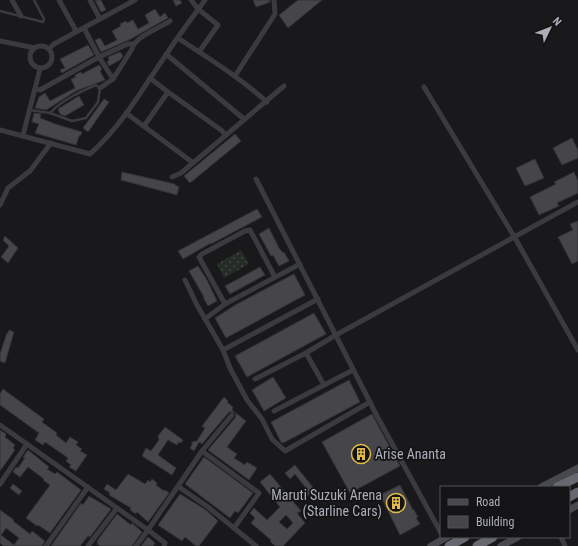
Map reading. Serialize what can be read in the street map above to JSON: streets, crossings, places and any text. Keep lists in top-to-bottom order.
{
  "places": {
    "building": ["Arise Ananta", "Maruti Suzuki Arena (Starline Cars)"]
  },
  "legend": ["Road", "Building"],
  "north": "top right"
}
